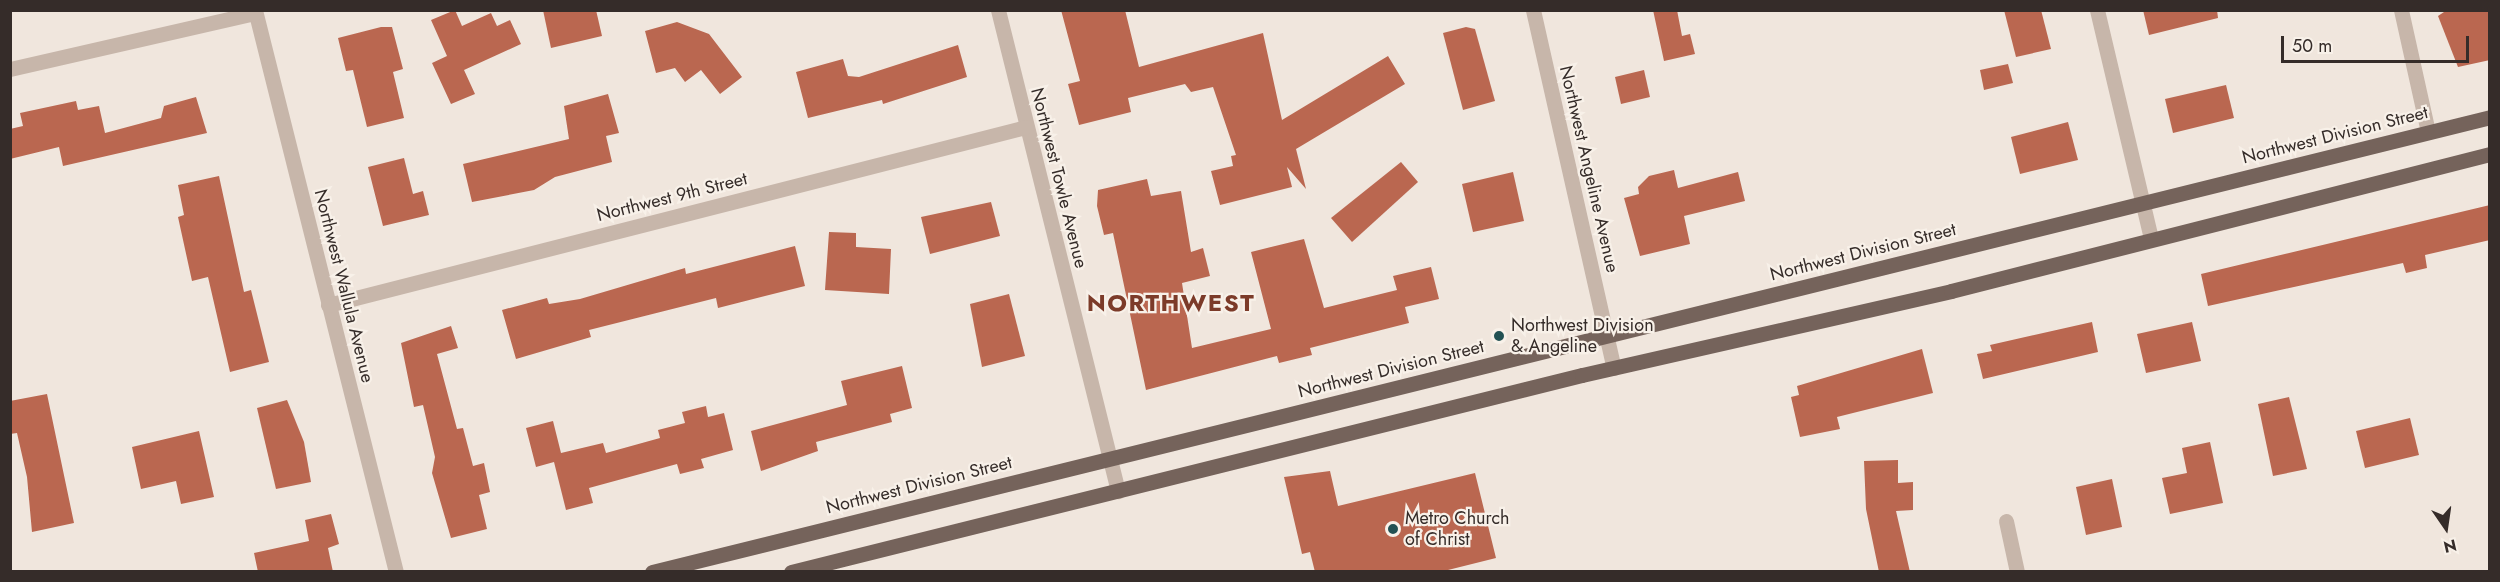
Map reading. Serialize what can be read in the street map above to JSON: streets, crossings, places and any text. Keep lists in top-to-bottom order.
{
  "streets": {
    "main road": ["Northwest Division Street"],
    "street": [
      "Northwest Angeline Avenue",
      "Northwest Towle Avenue",
      "Northwest 9th Street",
      "Northwest Wallula Avenue"
    ]
  },
  "crossings": [
    ["Northwest Division Street", "Northwest Angeline Avenue"],
    ["Northwest Division Street", "Northwest Towle Avenue"],
    ["Northwest Towle Avenue", "Northwest 9th Street"],
    ["Northwest 9th Street", "Northwest Wallula Avenue"]
  ],
  "districts": ["NORTHWEST"],
  "places": ["Northwest Division & Angeline", "Metro Church of Christ"],
  "scale_bar": "50 m",
  "north": "bottom"
}
